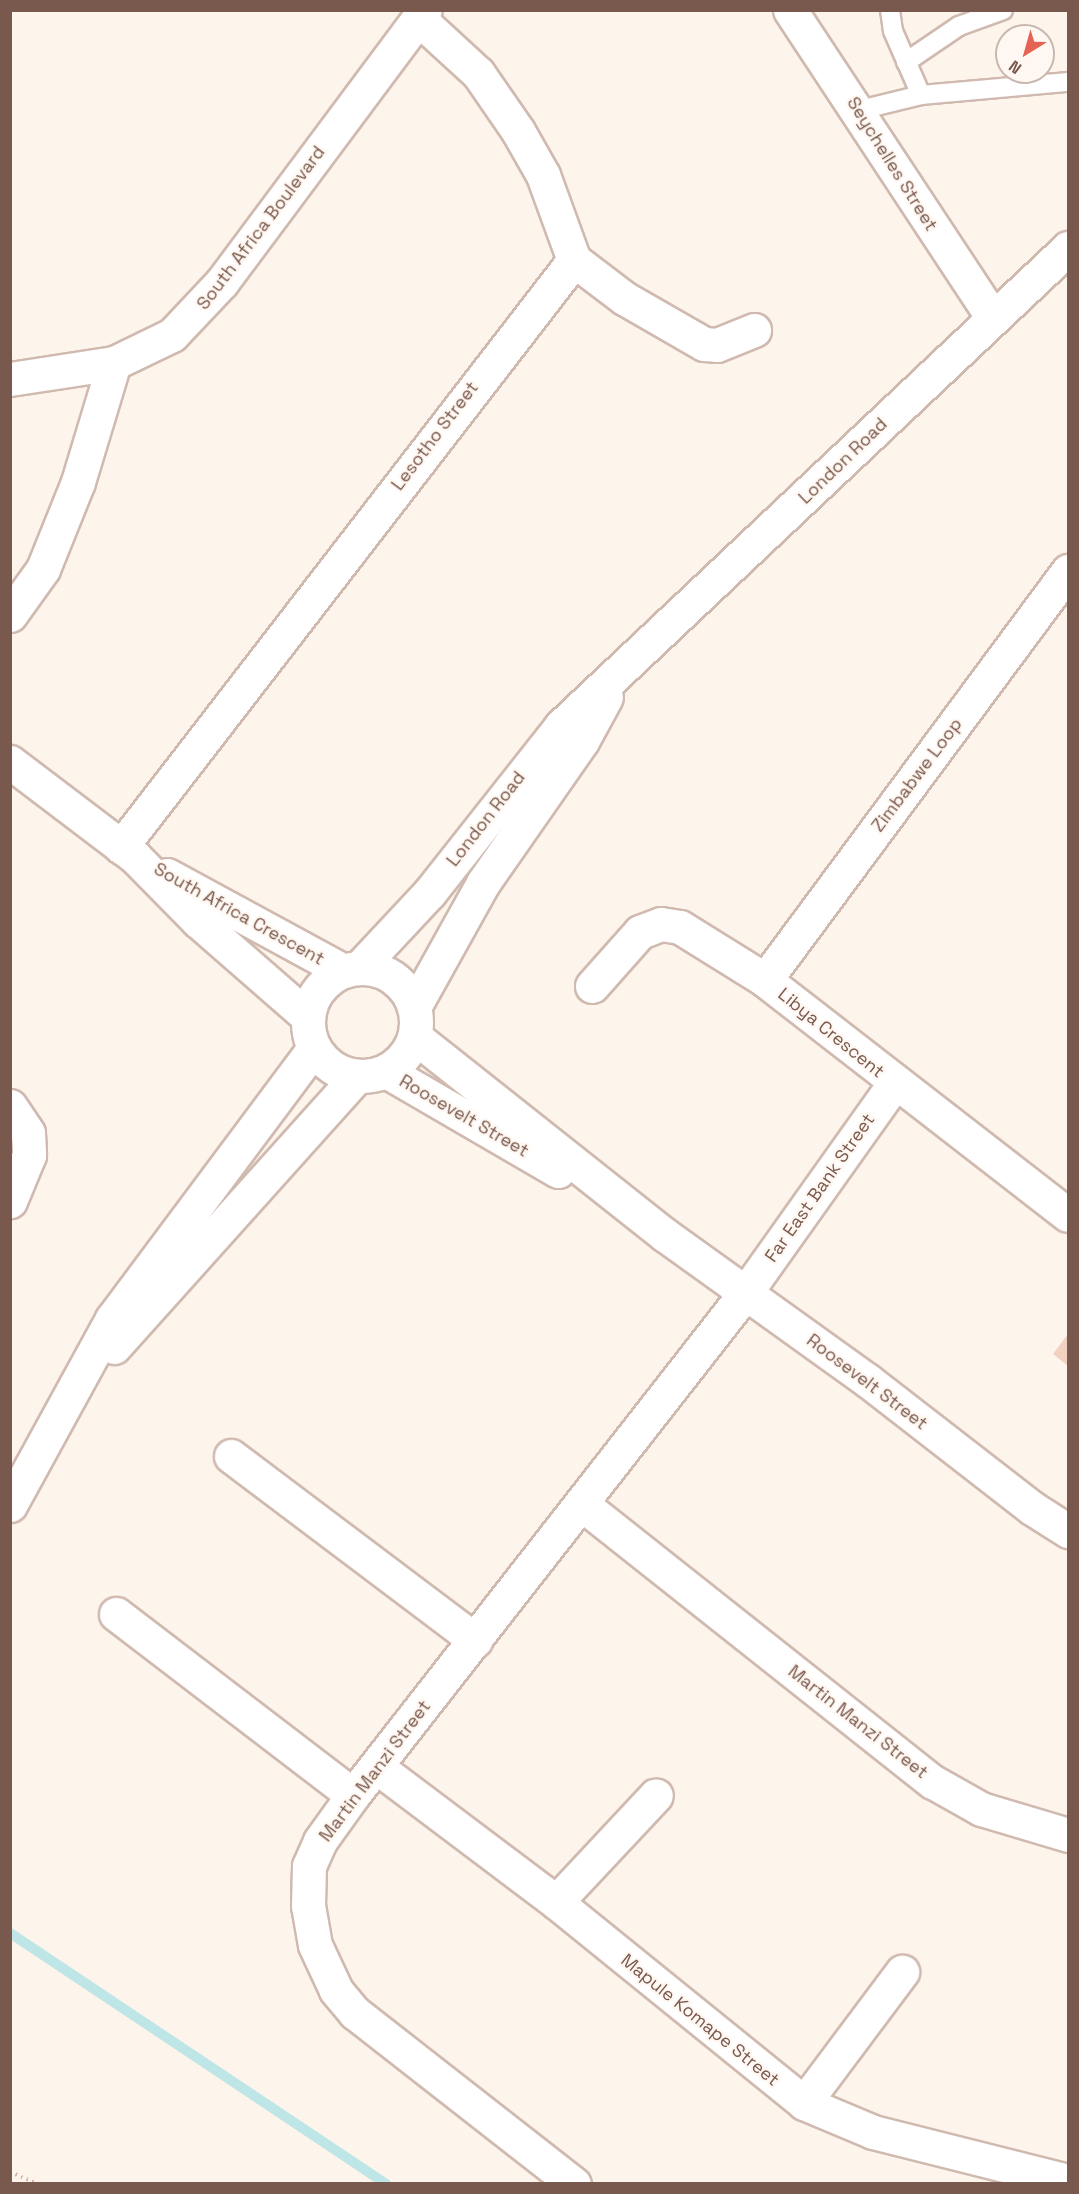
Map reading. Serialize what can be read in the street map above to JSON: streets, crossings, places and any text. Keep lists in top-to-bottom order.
{
  "streets": {
    "street": [
      "Seychelles Street",
      "South Africa Boulevard",
      "Lesotho Street",
      "London Road",
      "Zimbabwe Loop",
      "South Africa Crescent",
      "Libya Crescent",
      "Roosevelt Street",
      "Far East Bank Street",
      "Martin Manzi Street",
      "Mapule Komape Street"
    ]
  },
  "crossings": [
    ["Seychelles Street", "London Road"],
    ["Lesotho Street", "South Africa Crescent"],
    ["London Road", "South Africa Crescent"],
    ["London Road", "Roosevelt Street"],
    ["Zimbabwe Loop", "Libya Crescent"],
    ["South Africa Crescent", "Roosevelt Street"],
    ["Libya Crescent", "Far East Bank Street"],
    ["Roosevelt Street", "Far East Bank Street"],
    ["Roosevelt Street", "Martin Manzi Street"],
    ["Far East Bank Street", "Martin Manzi Street"],
    ["Martin Manzi Street", "Mapule Komape Street"]
  ],
  "north": "bottom left"
}
